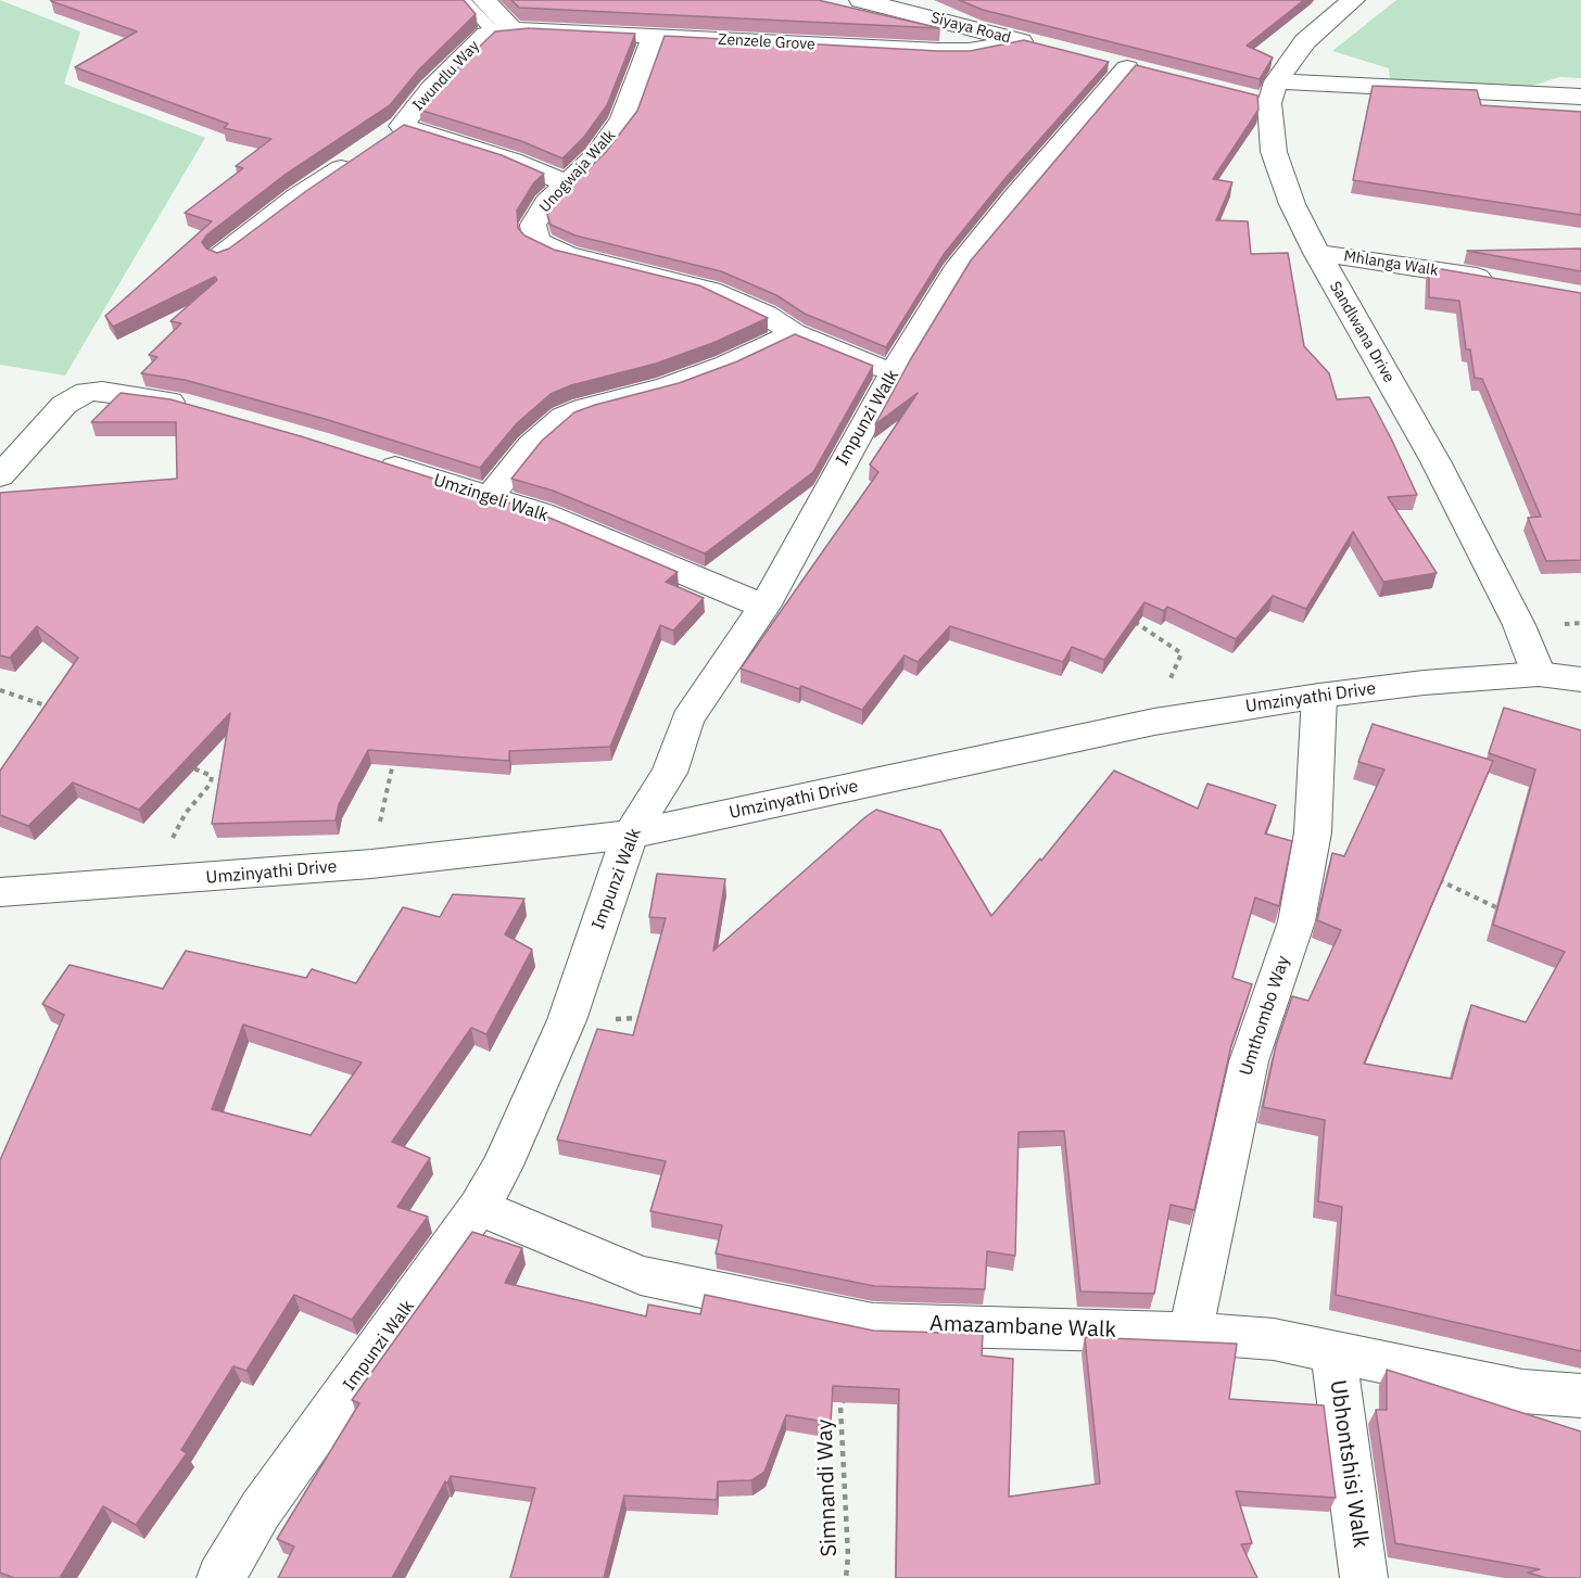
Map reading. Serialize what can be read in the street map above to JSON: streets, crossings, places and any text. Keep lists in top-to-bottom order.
{
  "streets": {
    "street": [
      "Siyaya Road",
      "Zenzele Grove",
      "Iwundlu Way",
      "Unogwaja Walk",
      "Mhlanga Walk",
      "Sandlwana Drive",
      "Impunzi Walk",
      "Umzingeli Walk",
      "Umzinyathi Drive",
      "Umthombo Way",
      "Amazambane Walk",
      "Ubhontshisi Walk"
    ],
    "path": ["Simnandi Way"]
  },
  "crossings": [
    ["Siyaya Road", "Zenzele Grove"],
    ["Zenzele Grove", "Iwundlu Way"],
    ["Zenzele Grove", "Unogwaja Walk"],
    ["Iwundlu Way", "Unogwaja Walk"],
    ["Unogwaja Walk", "Impunzi Walk"],
    ["Mhlanga Walk", "Sandlwana Drive"],
    ["Sandlwana Drive", "Umzinyathi Drive"],
    ["Impunzi Walk", "Umzingeli Walk"],
    ["Impunzi Walk", "Umzinyathi Drive"],
    ["Impunzi Walk", "Amazambane Walk"],
    ["Umzinyathi Drive", "Umthombo Way"],
    ["Umthombo Way", "Amazambane Walk"],
    ["Amazambane Walk", "Ubhontshisi Walk"]
  ]
}
